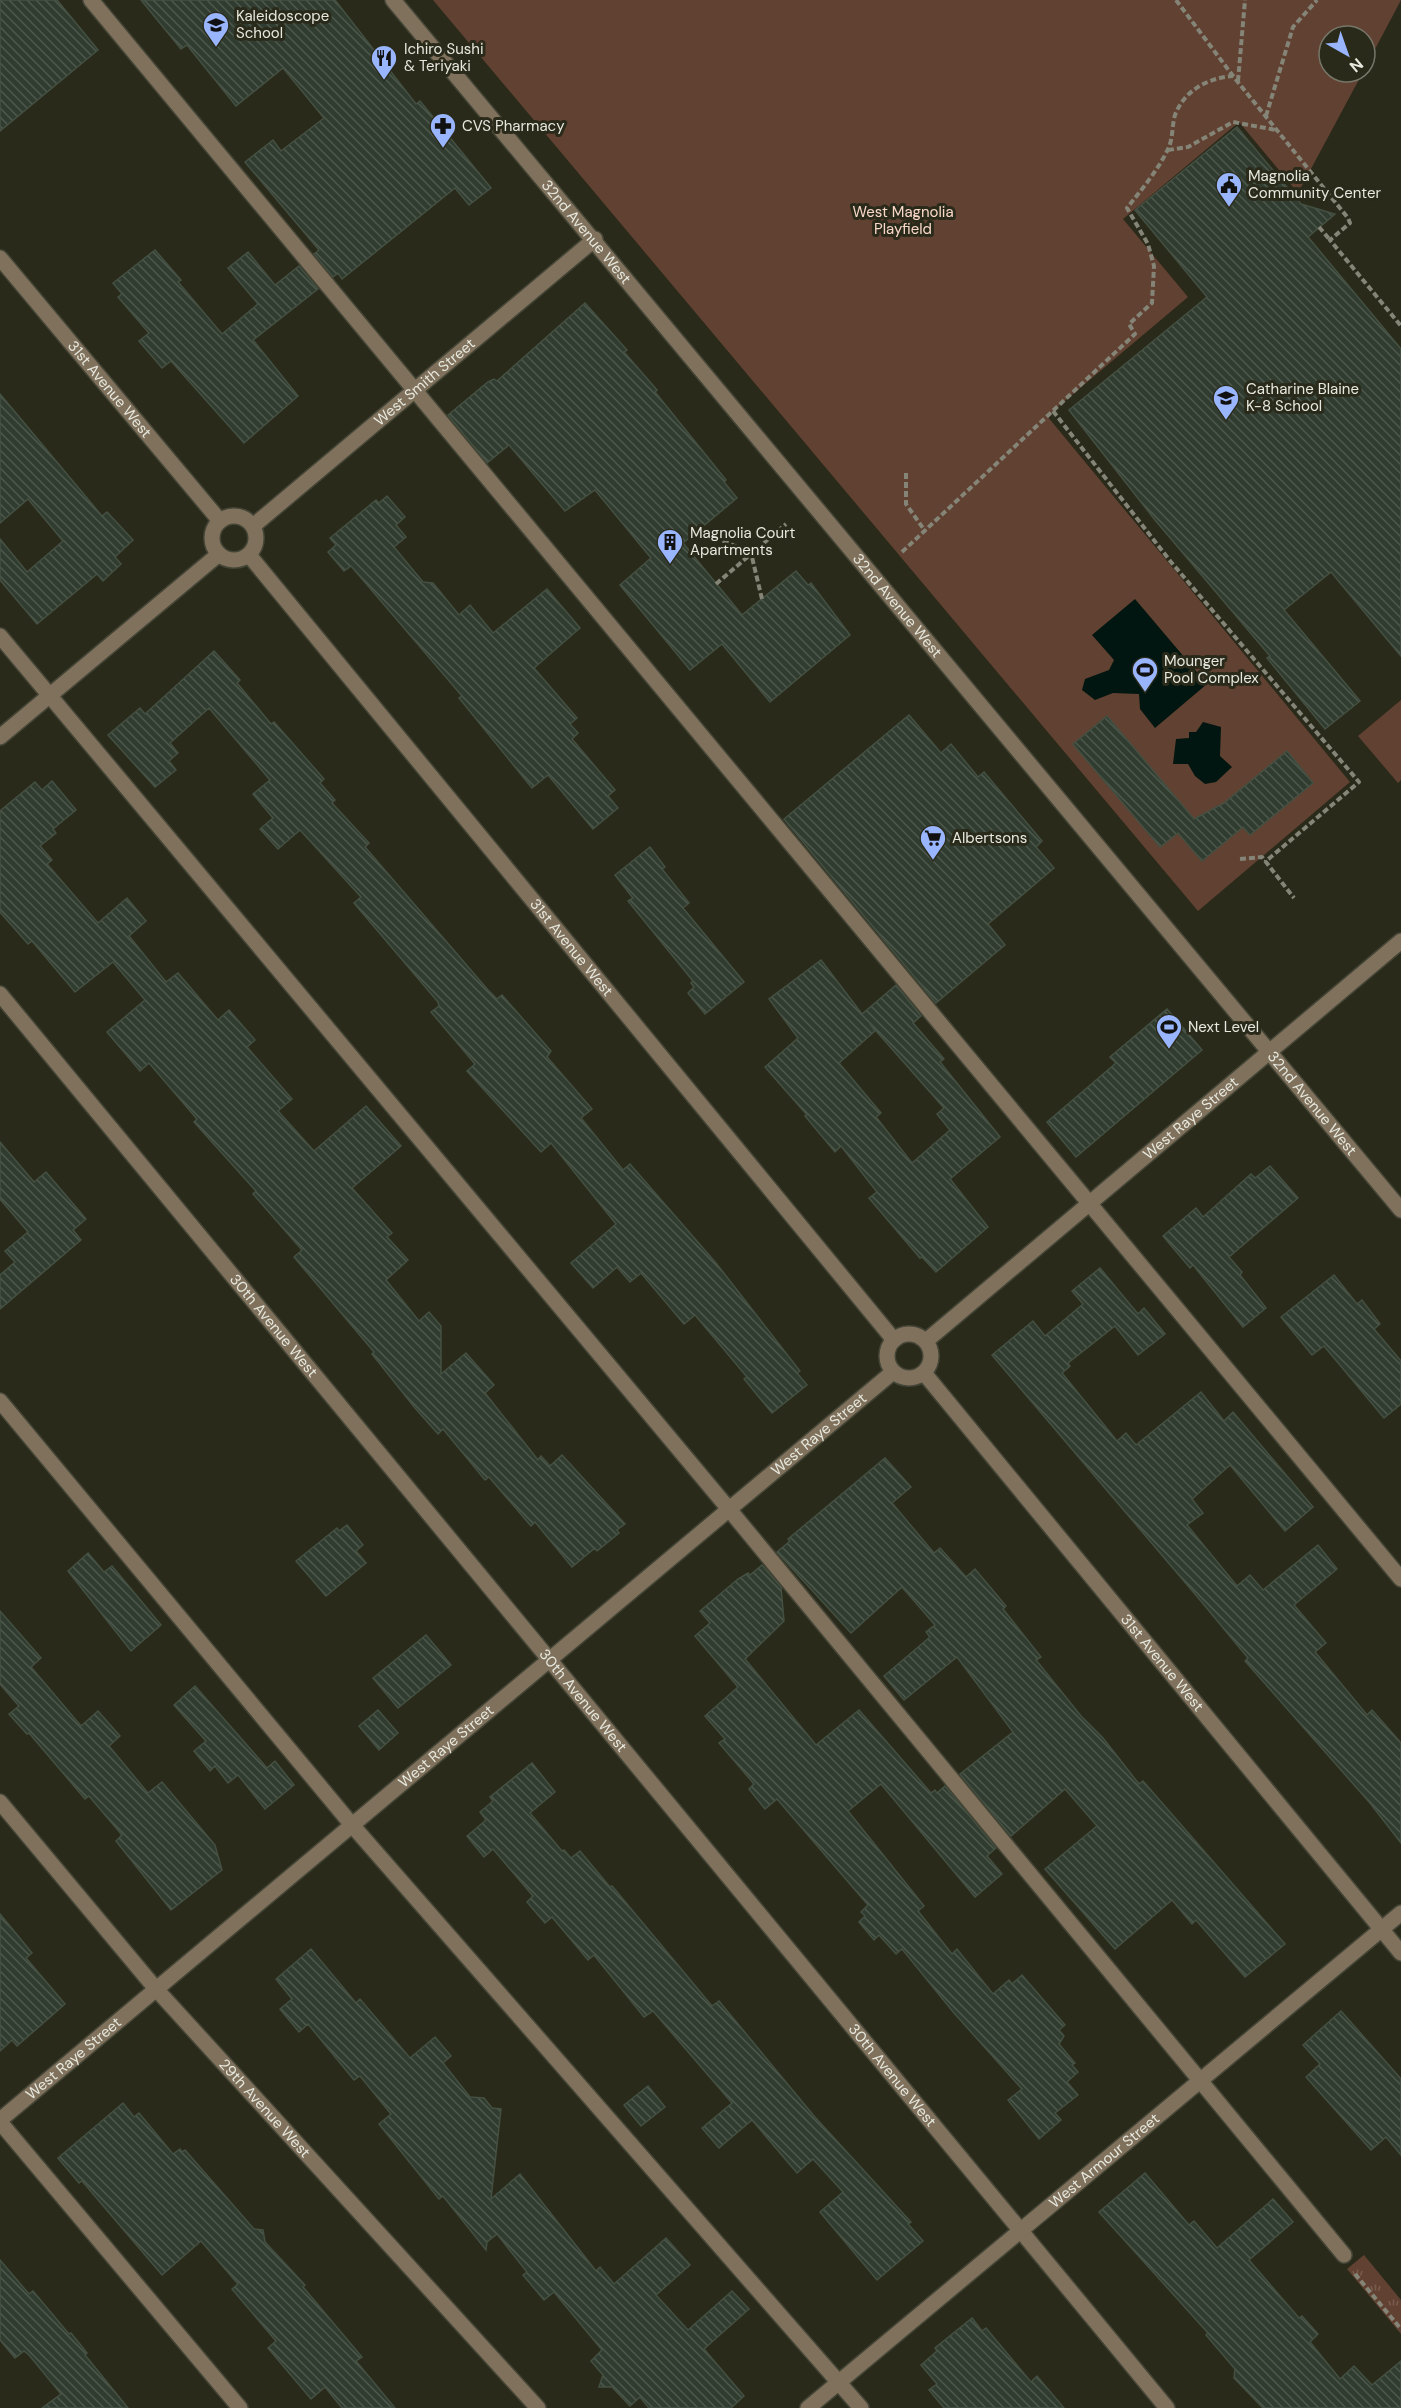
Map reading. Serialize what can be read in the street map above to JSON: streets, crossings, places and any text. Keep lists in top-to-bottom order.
{
  "streets": {
    "street": [
      "32nd Avenue West",
      "West Smith Street",
      "31st Avenue West",
      "West Raye Street",
      "30th Avenue West",
      "29th Avenue West",
      "West Armour Street"
    ]
  },
  "crossings": [
    ["32nd Avenue West", "West Smith Street"],
    ["32nd Avenue West", "West Raye Street"],
    ["West Smith Street", "31st Avenue West"],
    ["31st Avenue West", "West Raye Street"],
    ["31st Avenue West", "West Armour Street"],
    ["West Raye Street", "30th Avenue West"],
    ["West Raye Street", "29th Avenue West"],
    ["30th Avenue West", "West Armour Street"]
  ],
  "parks": ["West Magnolia Playfield"],
  "places": {
    "school or university": ["Kaleidoscope School", "Catharine Blaine K-8 School"],
    "restaurant": ["Ichiro Sushi & Teriyaki"],
    "pharmacy": ["CVS Pharmacy"],
    "public building": ["Magnolia Community Center"],
    "building": ["Magnolia Court Apartments"],
    "sports": ["Mounger Pool Complex", "Next Level"],
    "supermarket": ["Albertsons"]
  },
  "north": "bottom right"
}
